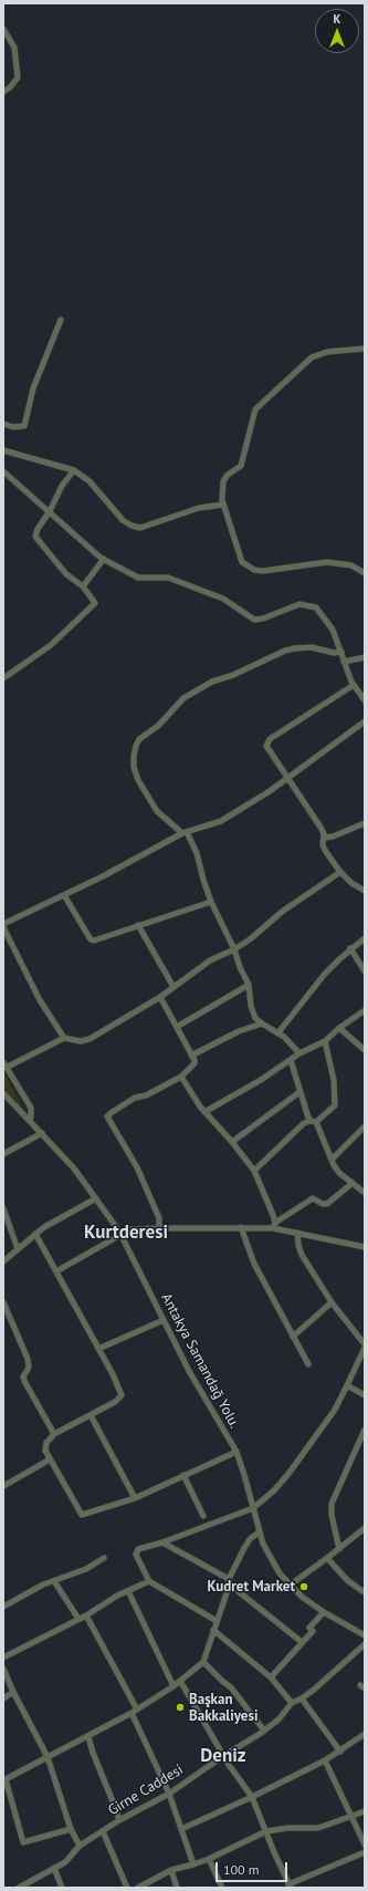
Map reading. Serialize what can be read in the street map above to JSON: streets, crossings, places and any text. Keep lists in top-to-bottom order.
{
  "streets": {
    "street": ["Antakya Samandağ Yolu.", "Girne Caddesi"]
  },
  "districts": ["Kurtderesi", "Deniz"],
  "places": ["Kudret Market", "Başkan Bakkaliyesi"],
  "scale_bar": "100 m",
  "north": "top"
}
